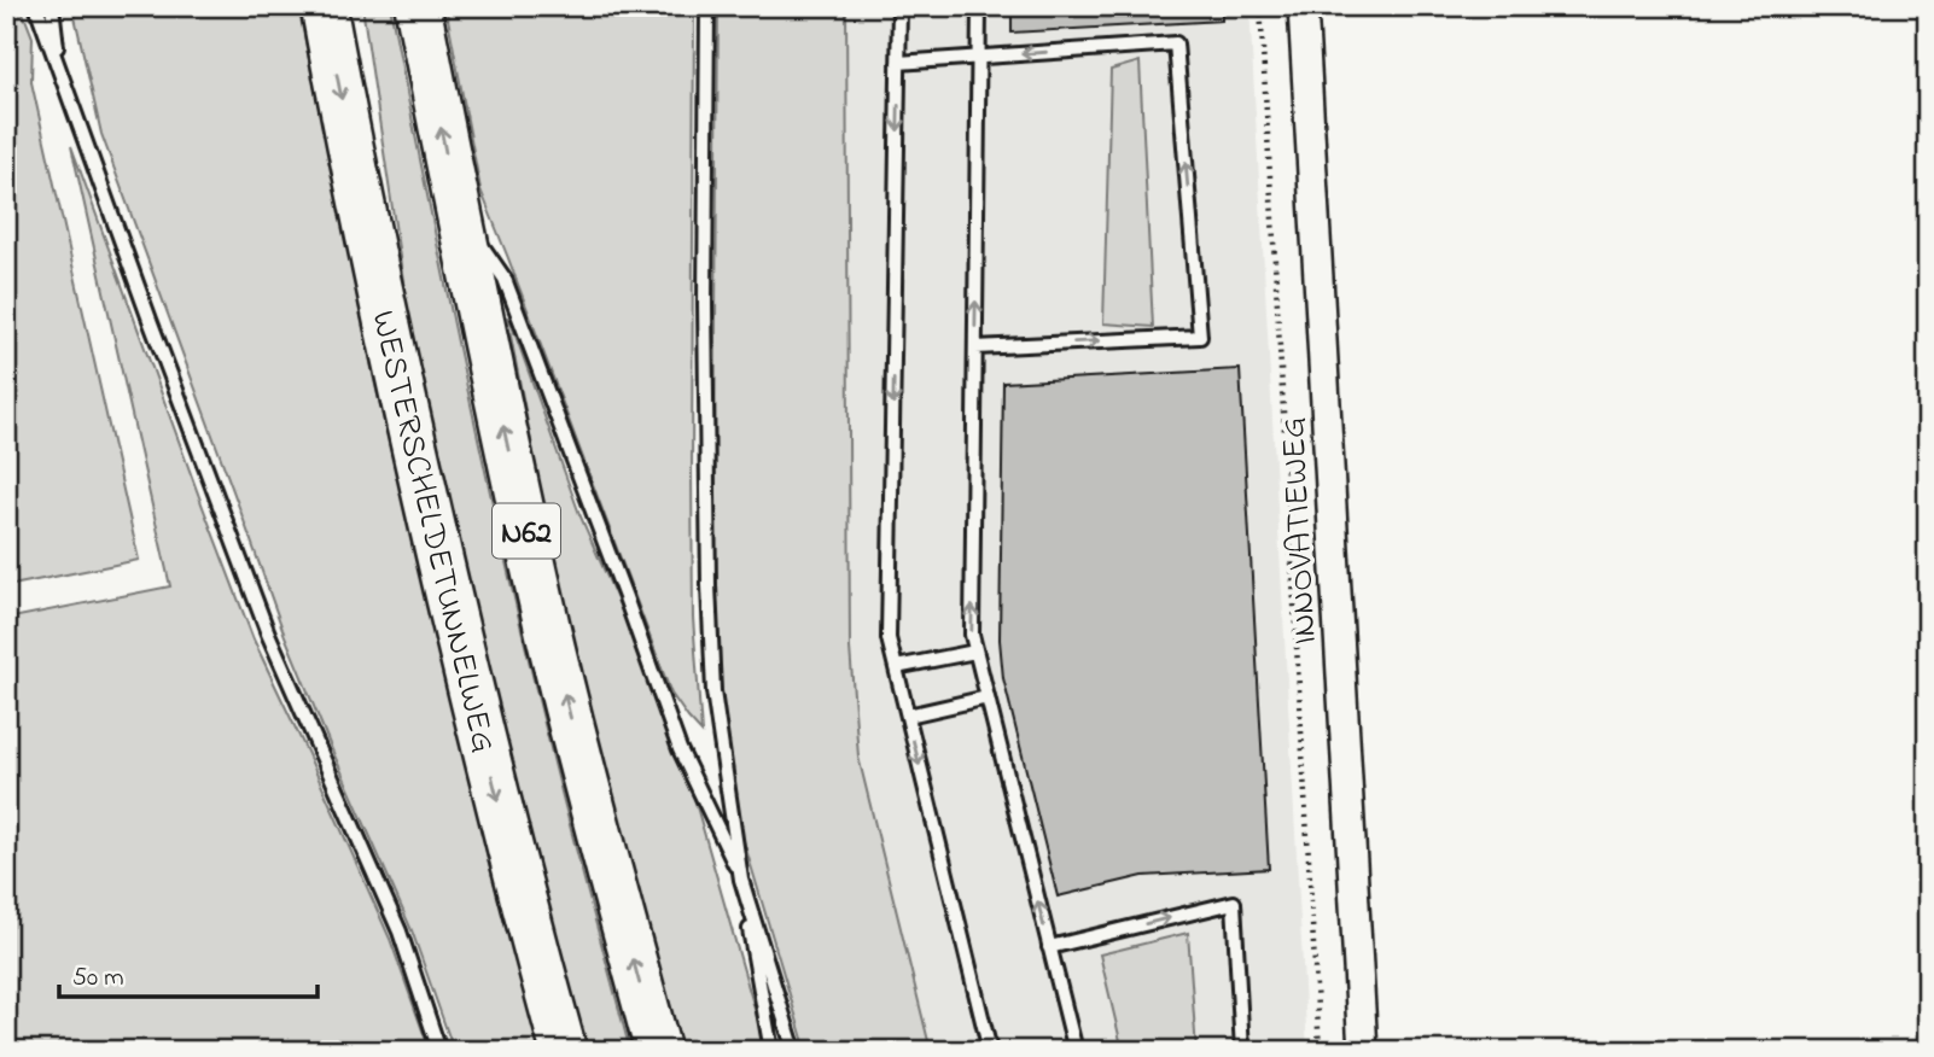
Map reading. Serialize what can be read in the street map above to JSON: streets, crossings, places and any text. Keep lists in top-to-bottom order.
{
  "streets": {
    "highway": ["WESTERSCHELDETUNNELWEG", "N62"],
    "street": ["INNOVATIEWEG"]
  },
  "scale_bar": "50 m"
}
